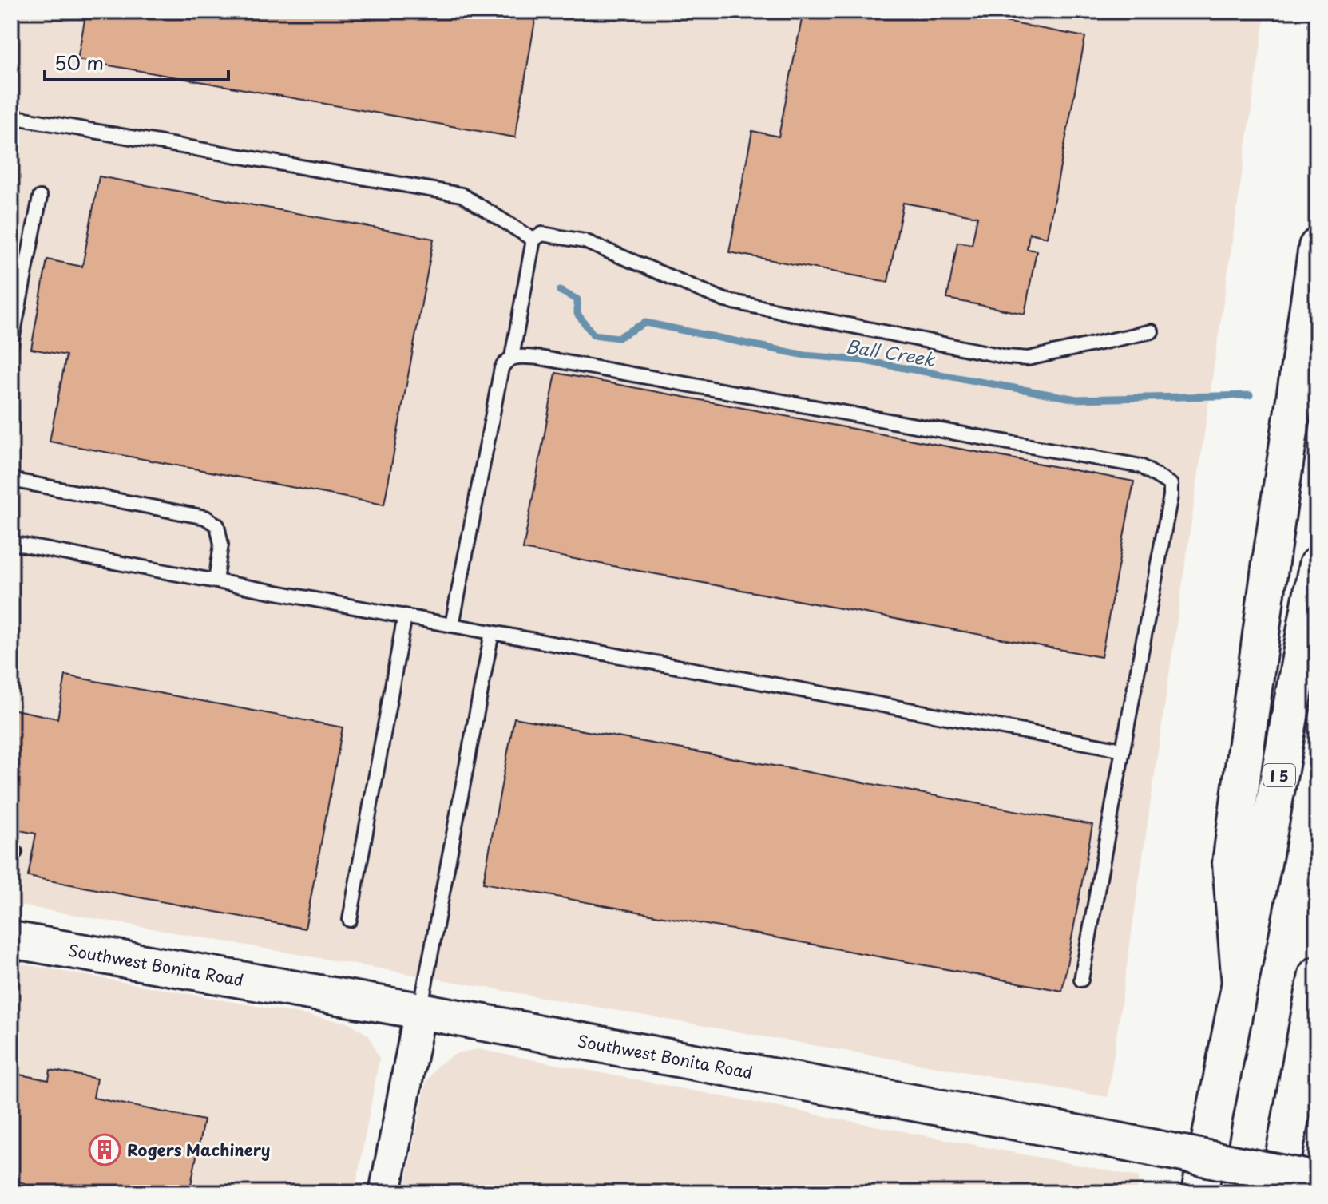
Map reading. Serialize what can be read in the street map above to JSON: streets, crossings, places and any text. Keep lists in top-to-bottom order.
{
  "streets": {
    "main road": ["I 5", "Southwest Bonita Road"]
  },
  "water": ["Ball Creek"],
  "places": {
    "building": ["Rogers Machinery"]
  },
  "scale_bar": "50 m"
}
